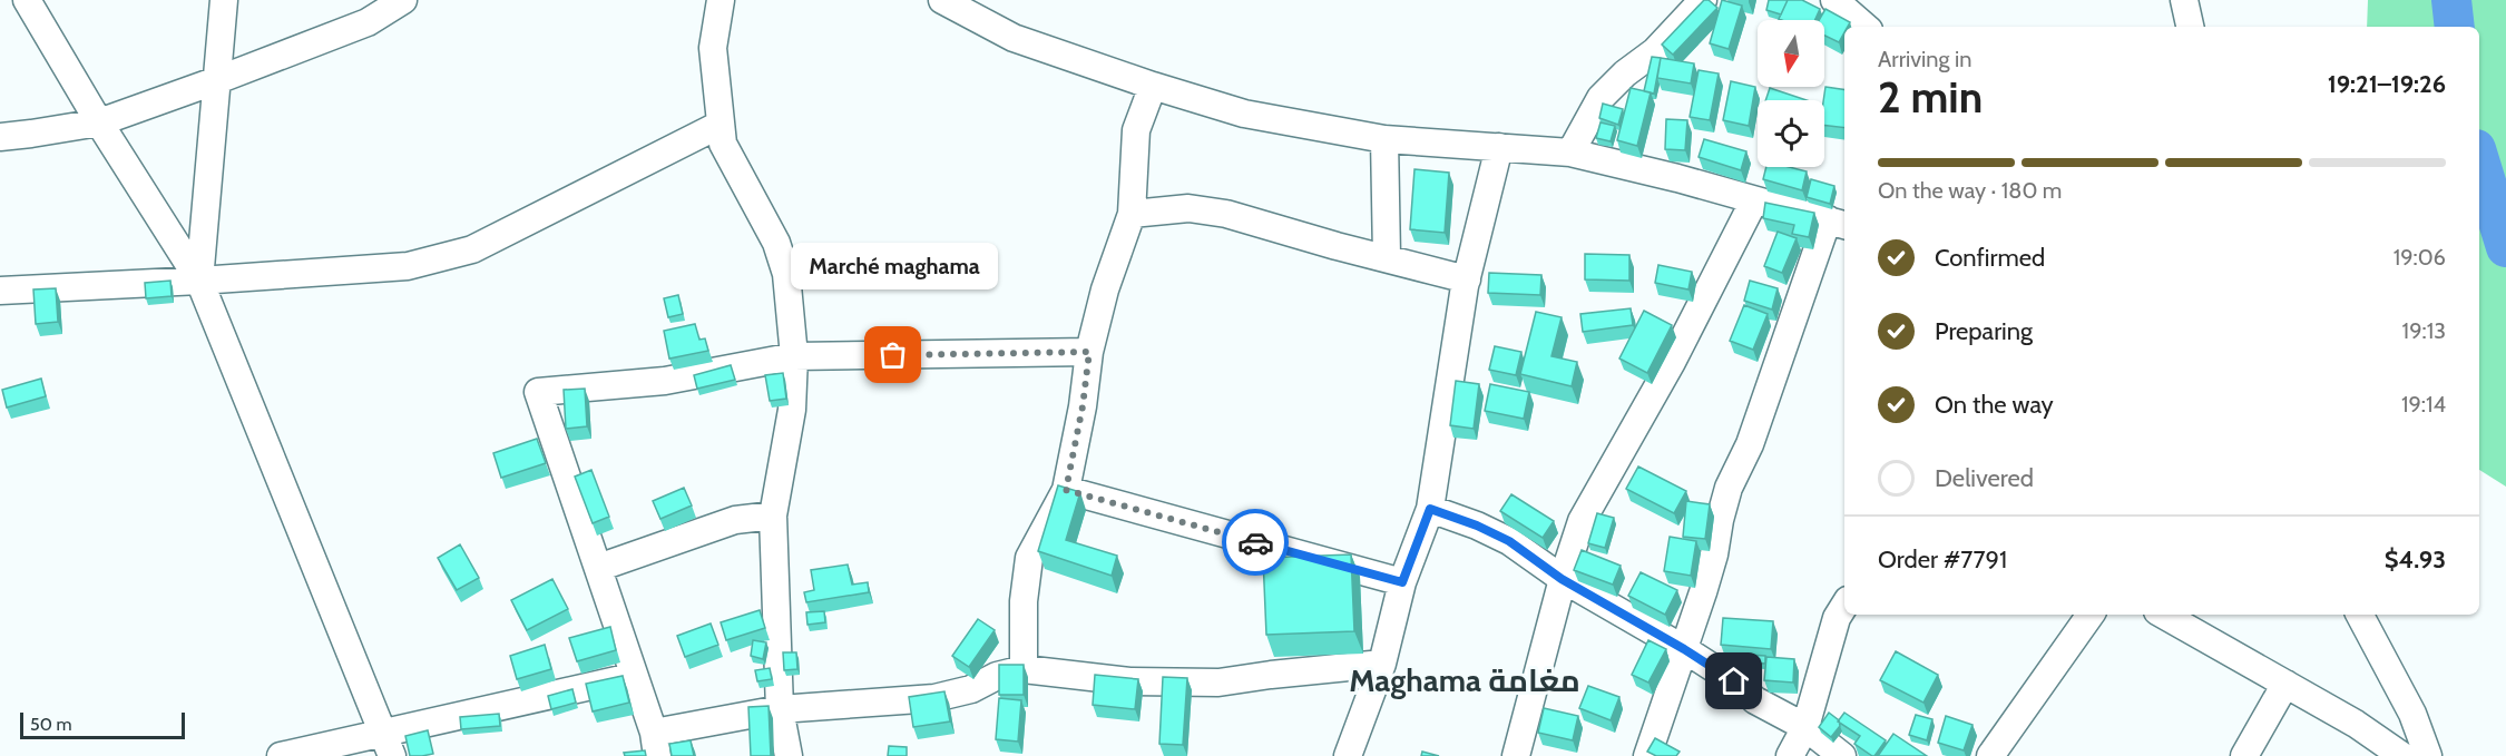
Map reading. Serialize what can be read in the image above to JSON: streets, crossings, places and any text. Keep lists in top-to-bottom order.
{
  "districts": ["Maghama مغامة"],
  "places": ["Marché maghama"],
  "scale_bar": "50 m",
  "north": "bottom",
  "page": {
    "heading": ["2 min", "Arriving in", "19:21–19:26"],
    "panel": ["Order #7791", "$4.93"],
    "bar": "On the way · 180 m",
    "list": [
      ["Confirmed", "19:06"],
      ["Preparing", "19:13"],
      ["On the way", "19:14"],
      "Delivered"
    ],
    "bubble": "Marché maghama",
    "scale": "50 m"
  }
}
